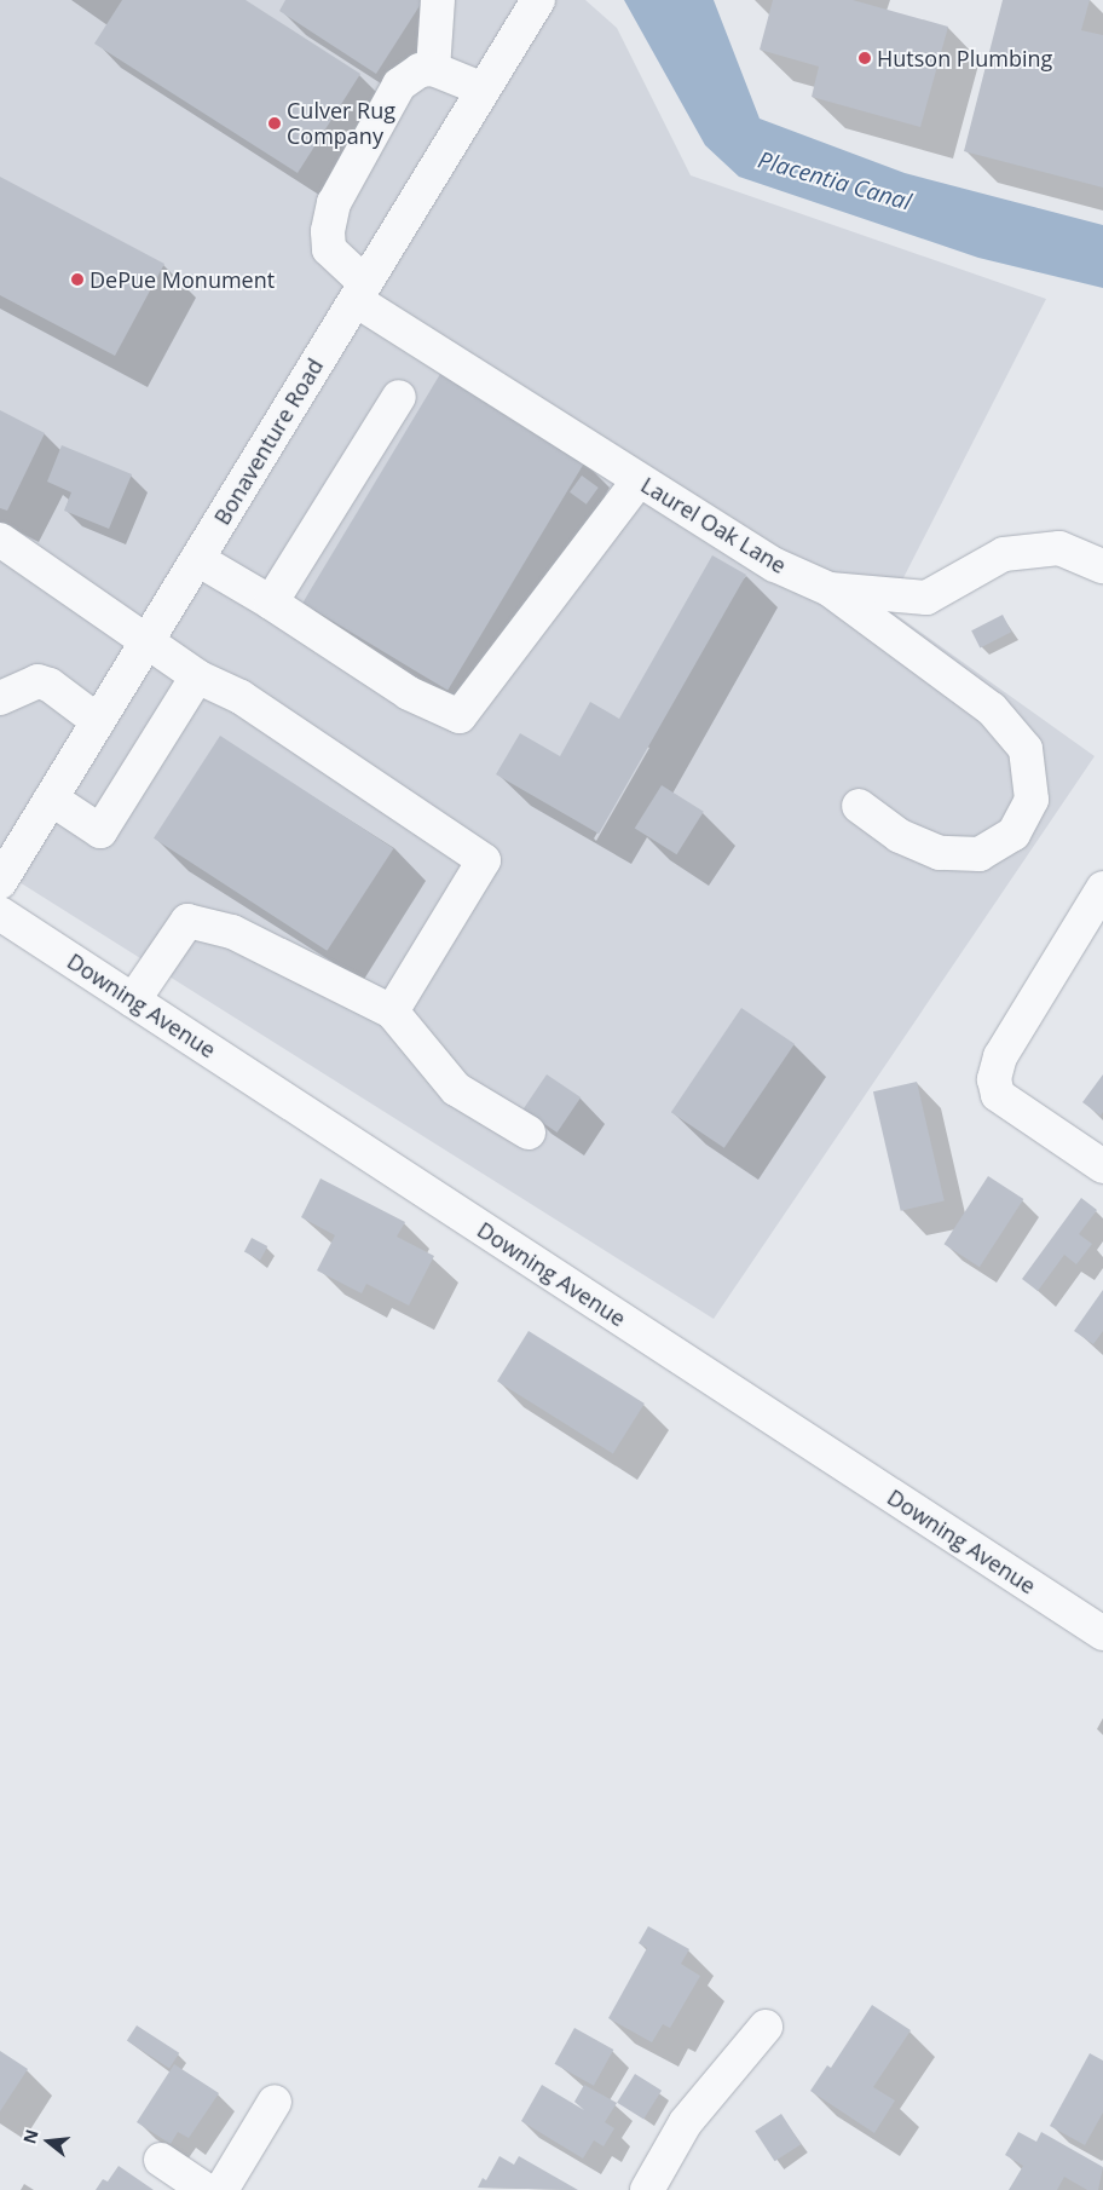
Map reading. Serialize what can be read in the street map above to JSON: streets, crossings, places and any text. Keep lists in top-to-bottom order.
{
  "streets": {
    "street": ["Bonaventure Road", "Laurel Oak Lane", "Downing Avenue"]
  },
  "crossings": [
    ["Bonaventure Road", "Laurel Oak Lane"]
  ],
  "water": ["Placentia Canal"],
  "places": ["Hutson Plumbing", "Culver Rug Company", "DePue Monument"],
  "north": "left"
}
